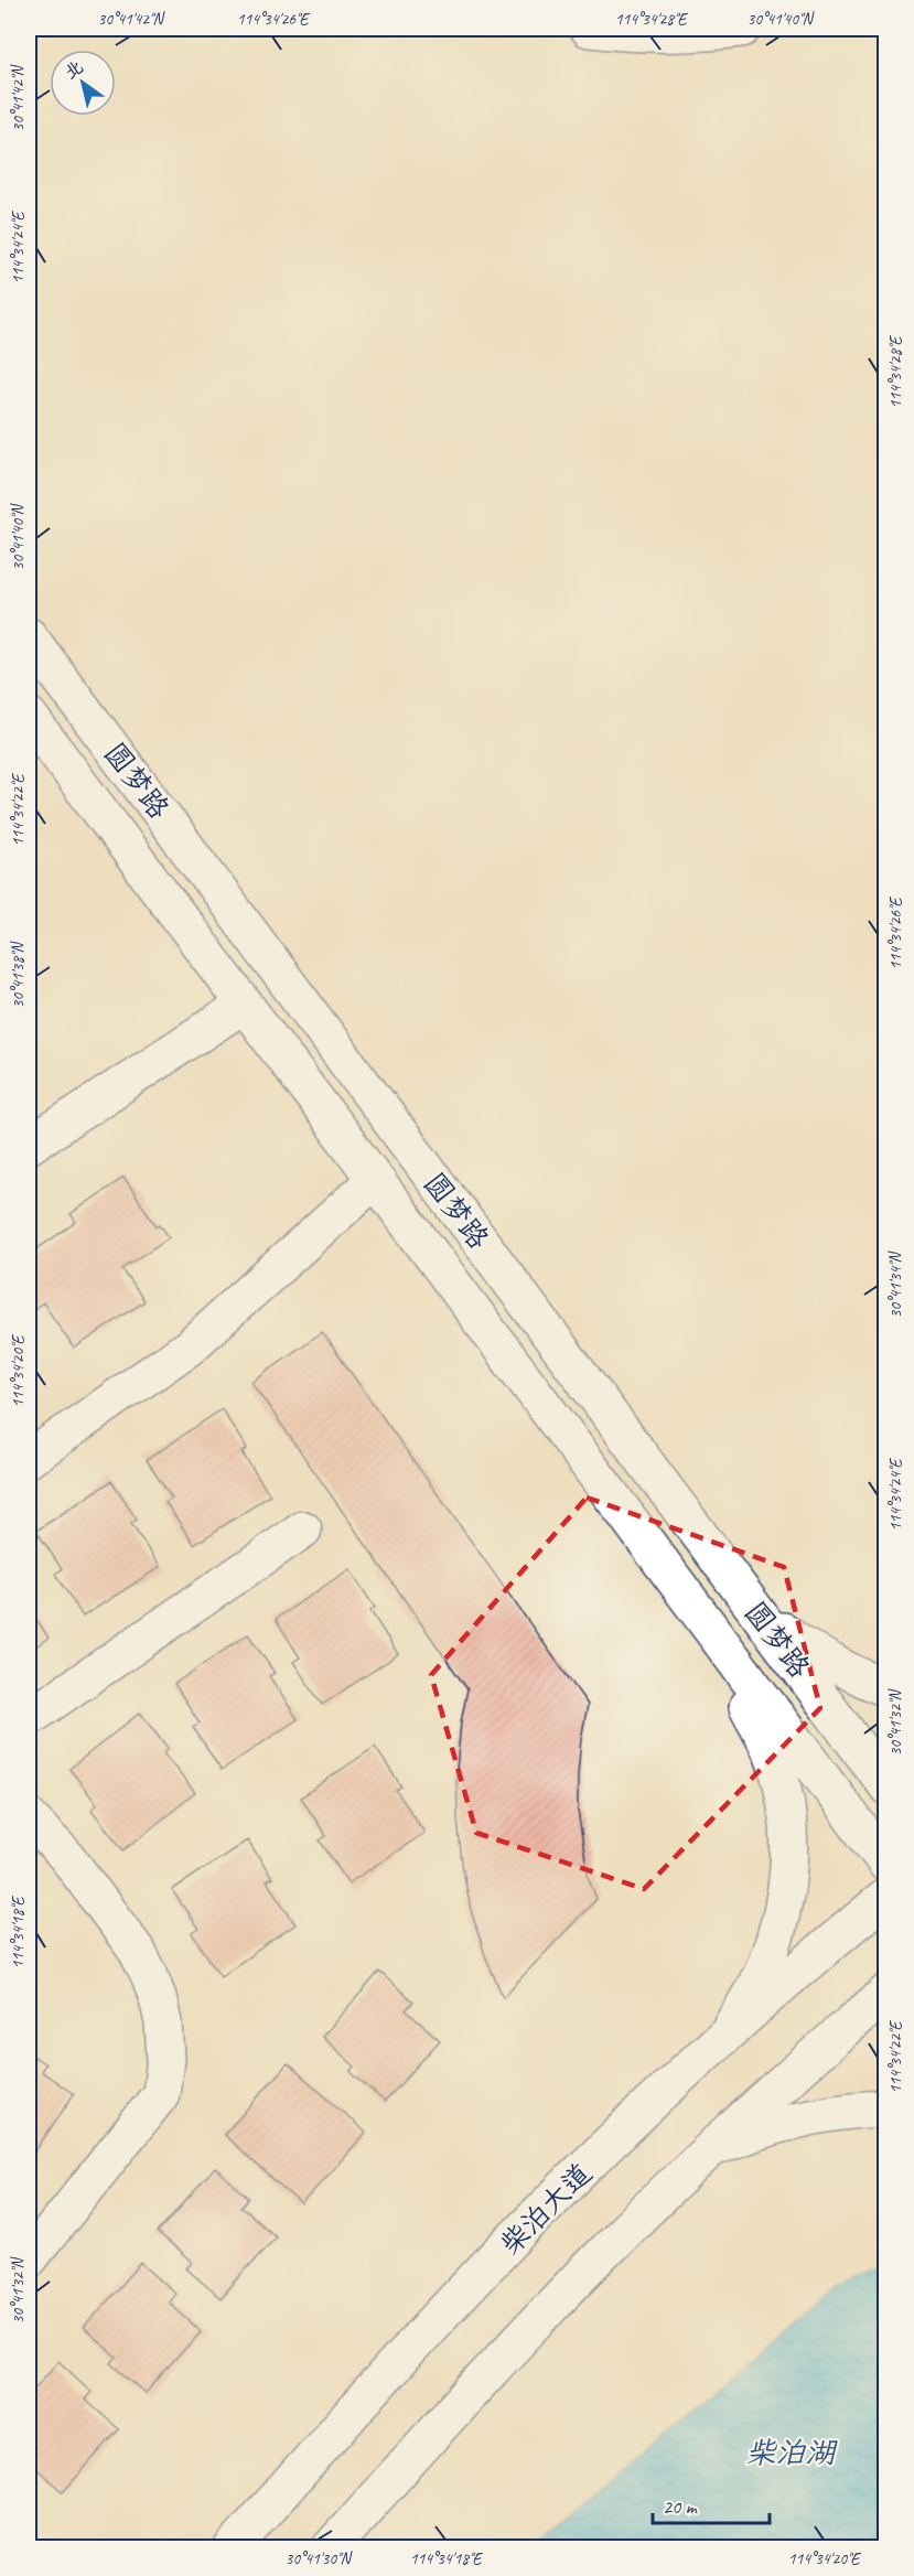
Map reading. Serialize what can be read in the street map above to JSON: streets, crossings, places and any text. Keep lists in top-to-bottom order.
{
  "streets": {
    "main road": ["圆梦路", "柴泊大道"]
  },
  "water": ["柴泊湖"],
  "scale_bar": "20 m",
  "north": "top left",
  "coordinates": [
    "30°41'42\"N",
    "114°34'26\"E",
    "114°34'28\"E",
    "30°41'40\"N",
    "114°34'24\"E",
    "114°34'22\"E",
    "30°41'38\"N",
    "30°41'34\"N",
    "114°34'20\"E",
    "30°41'32\"N",
    "114°34'18\"E",
    "30°41'30\"N"
  ]
}
